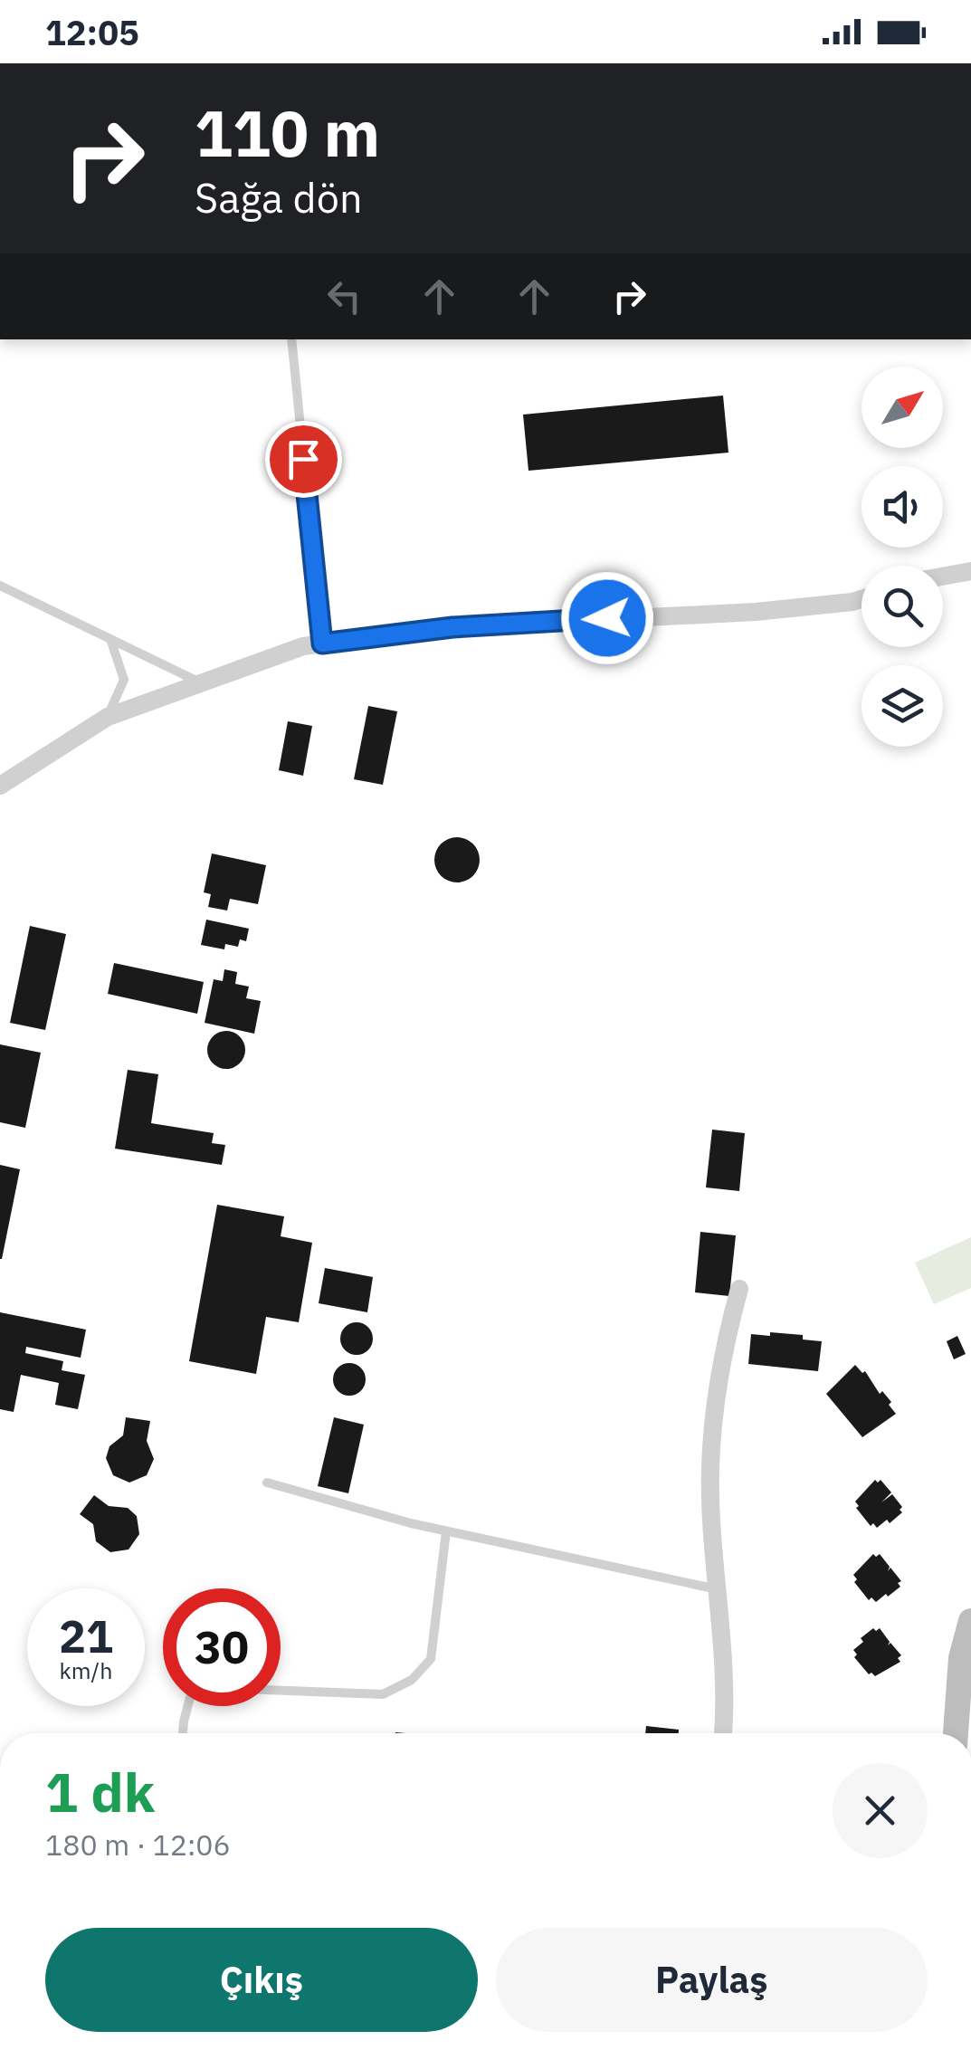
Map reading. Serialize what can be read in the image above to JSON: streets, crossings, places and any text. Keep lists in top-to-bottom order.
{
  "north": "top right",
  "page": {
    "status": "12:05",
    "turn": ["110 m", "Sağa dön"],
    "speed": "21 km/h",
    "limit": "30",
    "heading": ["1 dk", "180 m · 12:06"],
    "buttons": ["Çıkış", "Paylaş"]
  }
}
